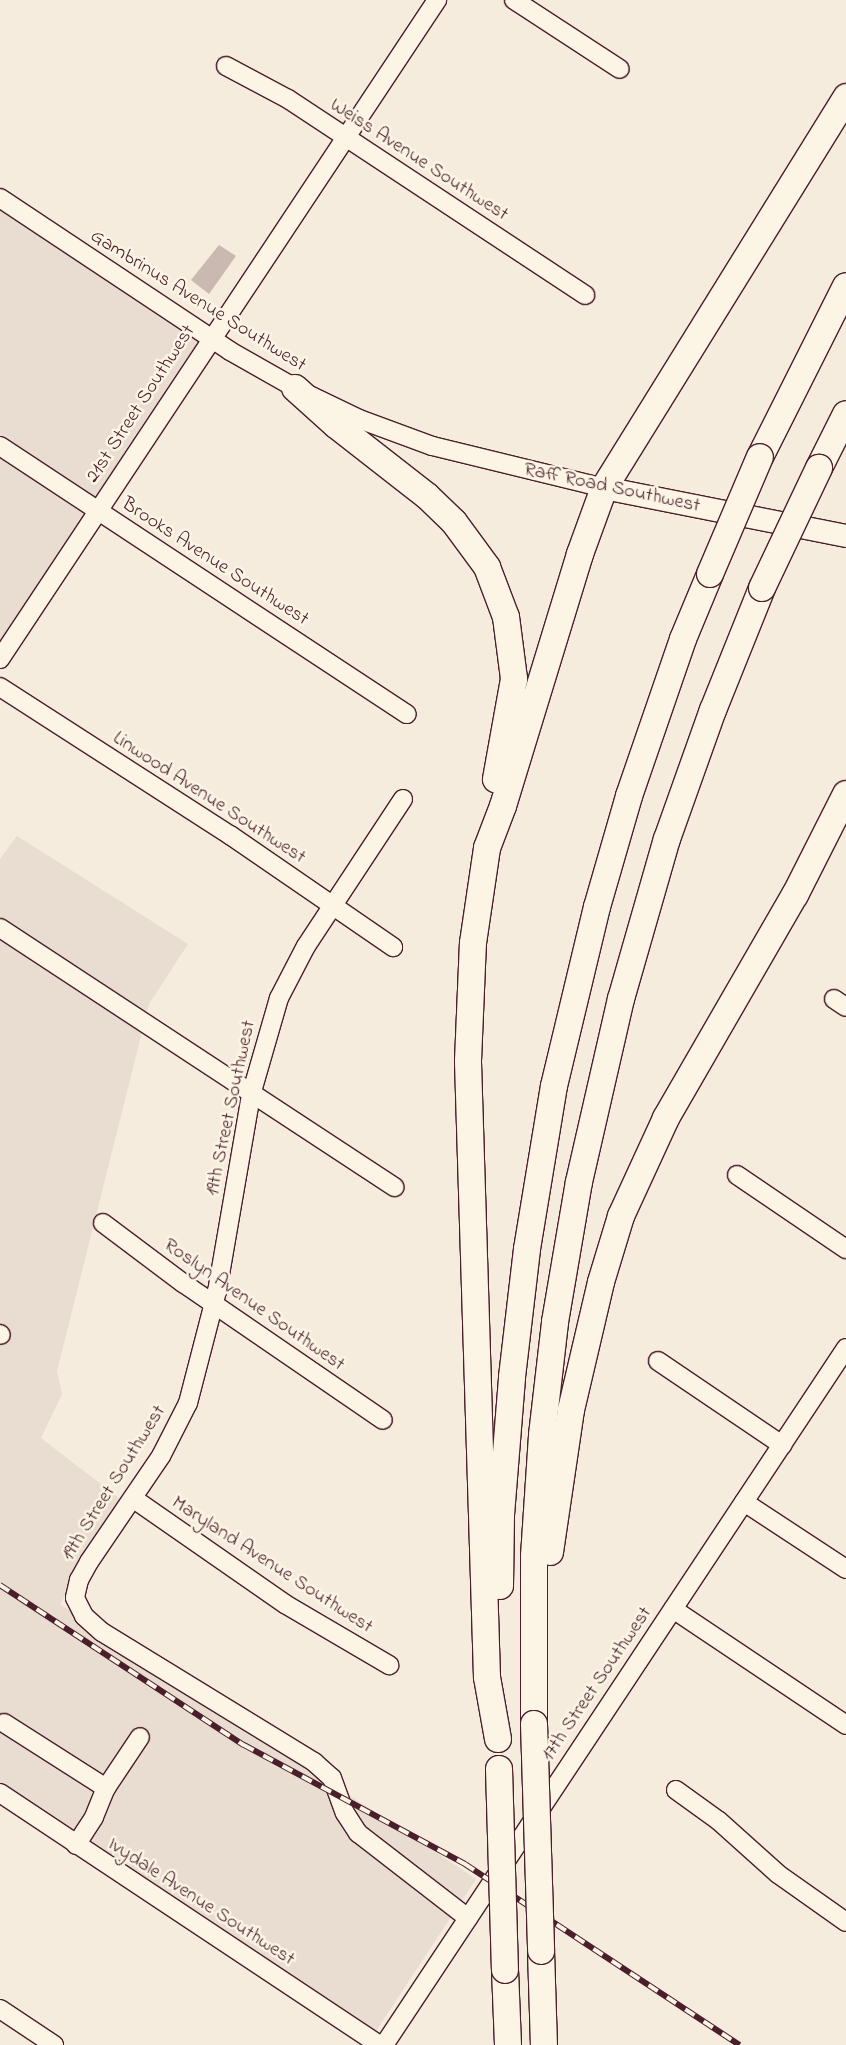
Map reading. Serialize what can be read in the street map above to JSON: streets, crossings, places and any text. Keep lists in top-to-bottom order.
{
  "streets": {
    "main road": ["Raff Road Southwest"],
    "street": [
      "Weiss Avenue Southwest",
      "Gambrinus Avenue Southwest",
      "21st Street Southwest",
      "Brooks Avenue Southwest",
      "Linwood Avenue Southwest",
      "19th Street Southwest",
      "Roslyn Avenue Southwest",
      "Maryland Avenue Southwest",
      "17th Street Southwest",
      "Ivydale Avenue Southwest"
    ]
  },
  "crossings": [
    ["Weiss Avenue Southwest", "21st Street Southwest"],
    ["Gambrinus Avenue Southwest", "21st Street Southwest"],
    ["Gambrinus Avenue Southwest", "Raff Road Southwest"],
    ["21st Street Southwest", "Brooks Avenue Southwest"],
    ["Linwood Avenue Southwest", "19th Street Southwest"],
    ["19th Street Southwest", "Roslyn Avenue Southwest"],
    ["19th Street Southwest", "Maryland Avenue Southwest"],
    ["19th Street Southwest", "17th Street Southwest"]
  ]
}
